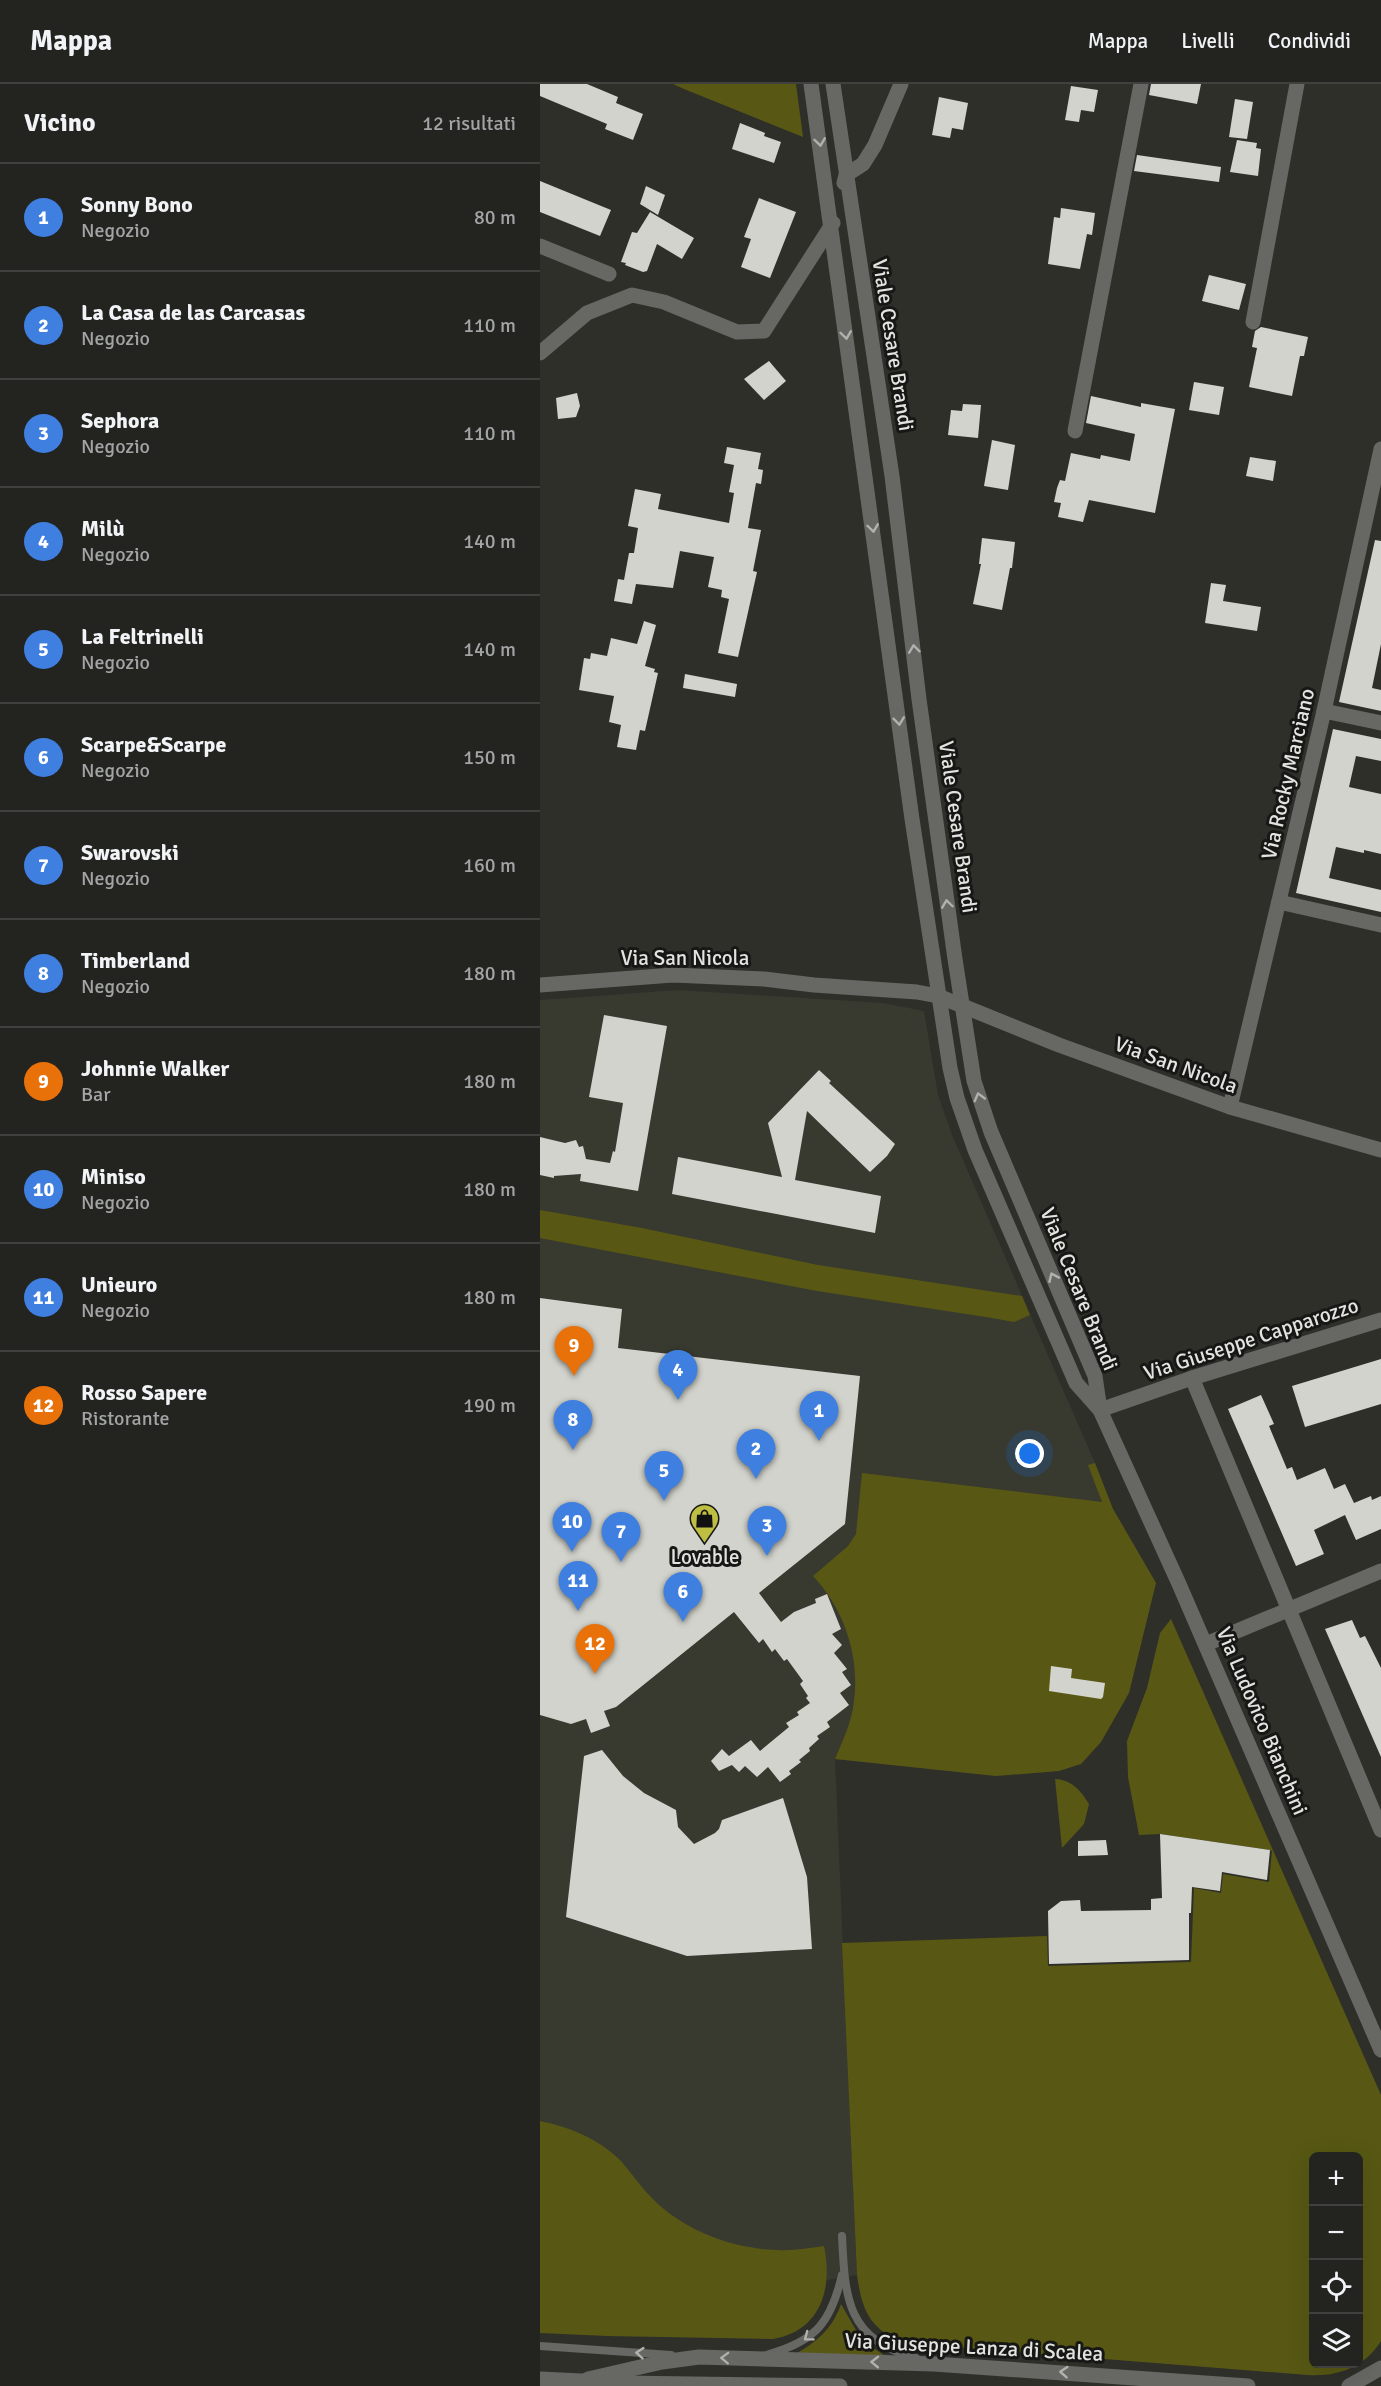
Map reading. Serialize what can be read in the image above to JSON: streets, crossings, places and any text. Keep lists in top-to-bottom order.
{
  "streets": {
    "street": [
      "Viale Cesare Brandi",
      "Via Rocky Marciano",
      "Via San Nicola",
      "Via Giuseppe Capparozzo",
      "Via Ludovico Bianchini",
      "Via Giuseppe Lanza di Scalea"
    ]
  },
  "crossings": [
    ["Viale Cesare Brandi", "Via San Nicola"],
    ["Viale Cesare Brandi", "Via Giuseppe Capparozzo"],
    ["Viale Cesare Brandi", "Via Ludovico Bianchini"],
    ["Via Rocky Marciano", "Via San Nicola"],
    ["Via Giuseppe Capparozzo", "Via Ludovico Bianchini"]
  ],
  "places": {
    "shop": ["Lovable"]
  },
  "page": {
    "header": "Mappa",
    "nav": ["Mappa", "Livelli", "Condividi"],
    "heading": ["Vicino", "12 risultati"],
    "list": [
      {
        "mark": "1",
        "name": "Sonny Bono",
        "note": "Negozio",
        "value": "80 m"
      },
      {
        "mark": "2",
        "name": "La Casa de las Carcasas",
        "note": "Negozio",
        "value": "110 m"
      },
      {
        "mark": "3",
        "name": "Sephora",
        "note": "Negozio",
        "value": "110 m"
      },
      {
        "mark": "4",
        "name": "Milù",
        "note": "Negozio",
        "value": "140 m"
      },
      {
        "mark": "5",
        "name": "La Feltrinelli",
        "note": "Negozio",
        "value": "140 m"
      },
      {
        "mark": "6",
        "name": "Scarpe&Scarpe",
        "note": "Negozio",
        "value": "150 m"
      },
      {
        "mark": "7",
        "name": "Swarovski",
        "note": "Negozio",
        "value": "160 m"
      },
      {
        "mark": "8",
        "name": "Timberland",
        "note": "Negozio",
        "value": "180 m"
      },
      {
        "mark": "9",
        "name": "Johnnie Walker",
        "note": "Bar",
        "value": "180 m"
      },
      {
        "mark": "10",
        "name": "Miniso",
        "note": "Negozio",
        "value": "180 m"
      },
      {
        "mark": "11",
        "name": "Unieuro",
        "note": "Negozio",
        "value": "180 m"
      },
      {
        "mark": "12",
        "name": "Rosso Sapere",
        "note": "Ristorante",
        "value": "190 m"
      }
    ],
    "pins": [
      "9",
      "4",
      "1",
      "8",
      "2",
      "5",
      "10",
      "3",
      "7",
      "11",
      "6",
      "12"
    ],
    "map_buttons": ["+", "−"]
  }
}
